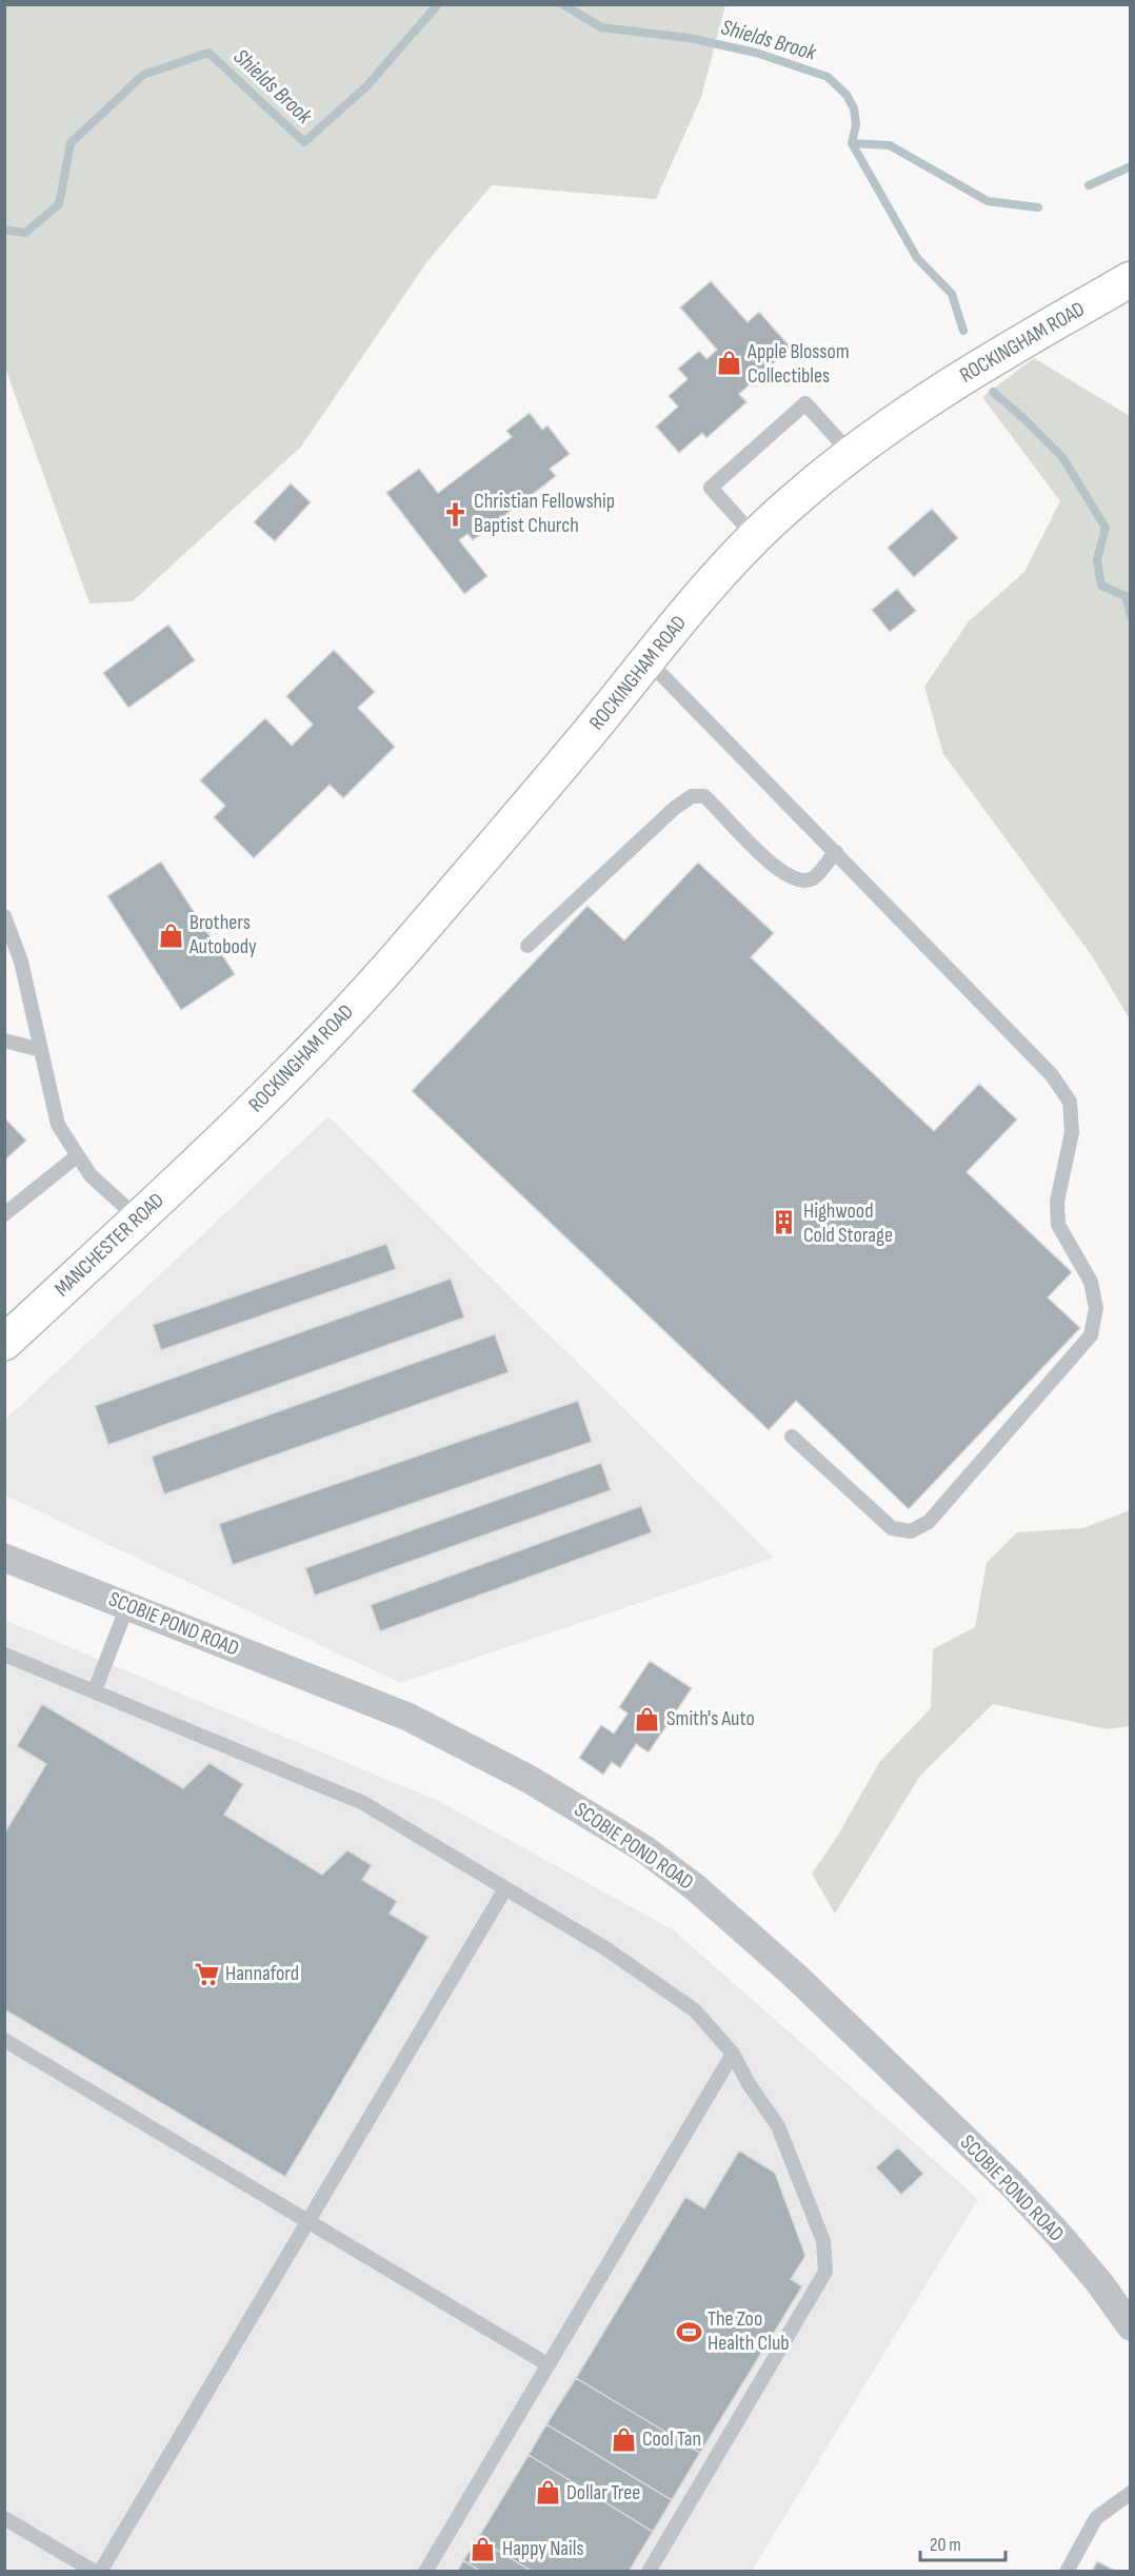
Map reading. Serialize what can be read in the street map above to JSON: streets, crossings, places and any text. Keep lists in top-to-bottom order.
{
  "streets": {
    "main road": ["ROCKINGHAM ROAD", "MANCHESTER ROAD"],
    "street": ["SCOBIE POND ROAD"]
  },
  "crossings": [
    ["ROCKINGHAM ROAD", "MANCHESTER ROAD"]
  ],
  "water": ["Shields Brook"],
  "places": {
    "shop": [
      "Apple Blossom Collectibles",
      "Brothers Autobody",
      "Smith's Auto",
      "Cool Tan",
      "Dollar Tree",
      "Happy Nails"
    ],
    "church": ["Christian Fellowship Baptist Church"],
    "building": ["Highwood Cold Storage"],
    "supermarket": ["Hannaford"],
    "sports": ["The Zoo Health Club"]
  },
  "scale_bar": "20 m"
}
